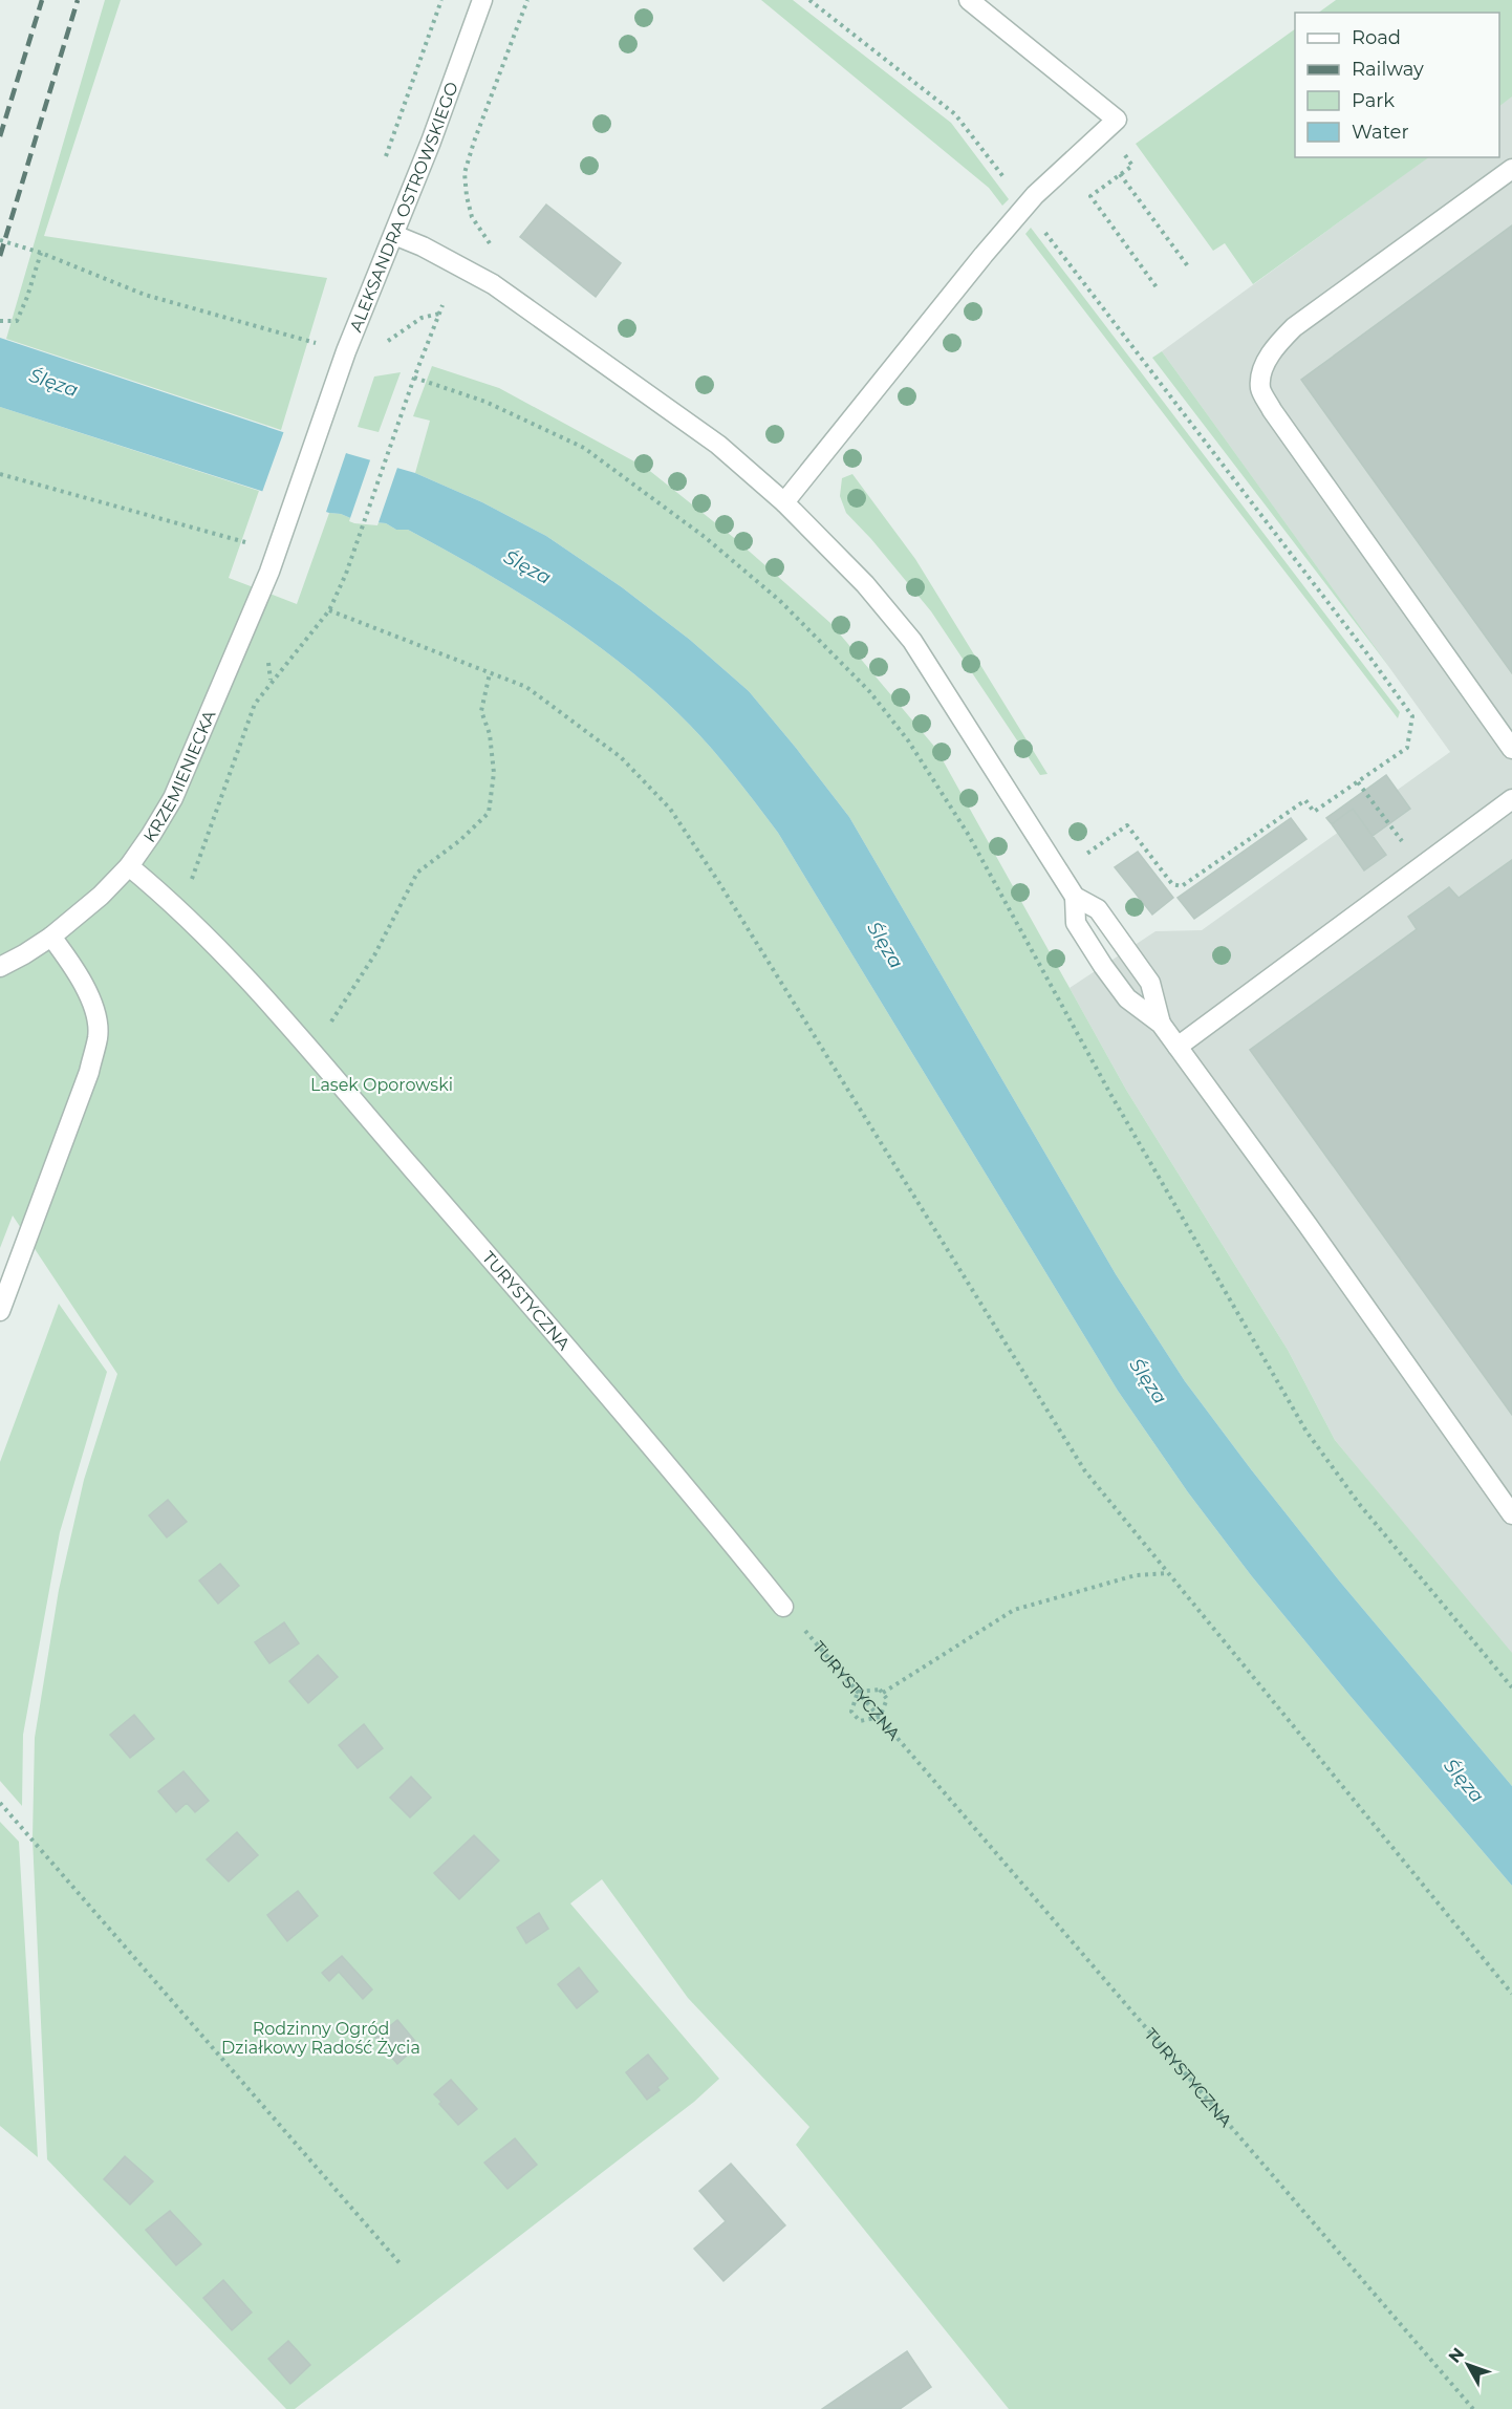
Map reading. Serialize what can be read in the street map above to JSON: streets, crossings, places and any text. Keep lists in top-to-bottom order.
{
  "streets": {
    "street": ["ALEKSANDRA OSTROWSKIEGO", "KRZEMIENIECKA", "TURYSTYCZNA"]
  },
  "crossings": [
    ["ALEKSANDRA OSTROWSKIEGO", "KRZEMIENIECKA"],
    ["KRZEMIENIECKA", "TURYSTYCZNA"]
  ],
  "water": ["Ślęza"],
  "parks": ["Lasek Oporowski", "Rodzinny Ogród Działkowy Radość Życia"],
  "legend": [
    "Road",
    "Railway",
    "Park",
    "Water"
  ],
  "north": "top left"
}
